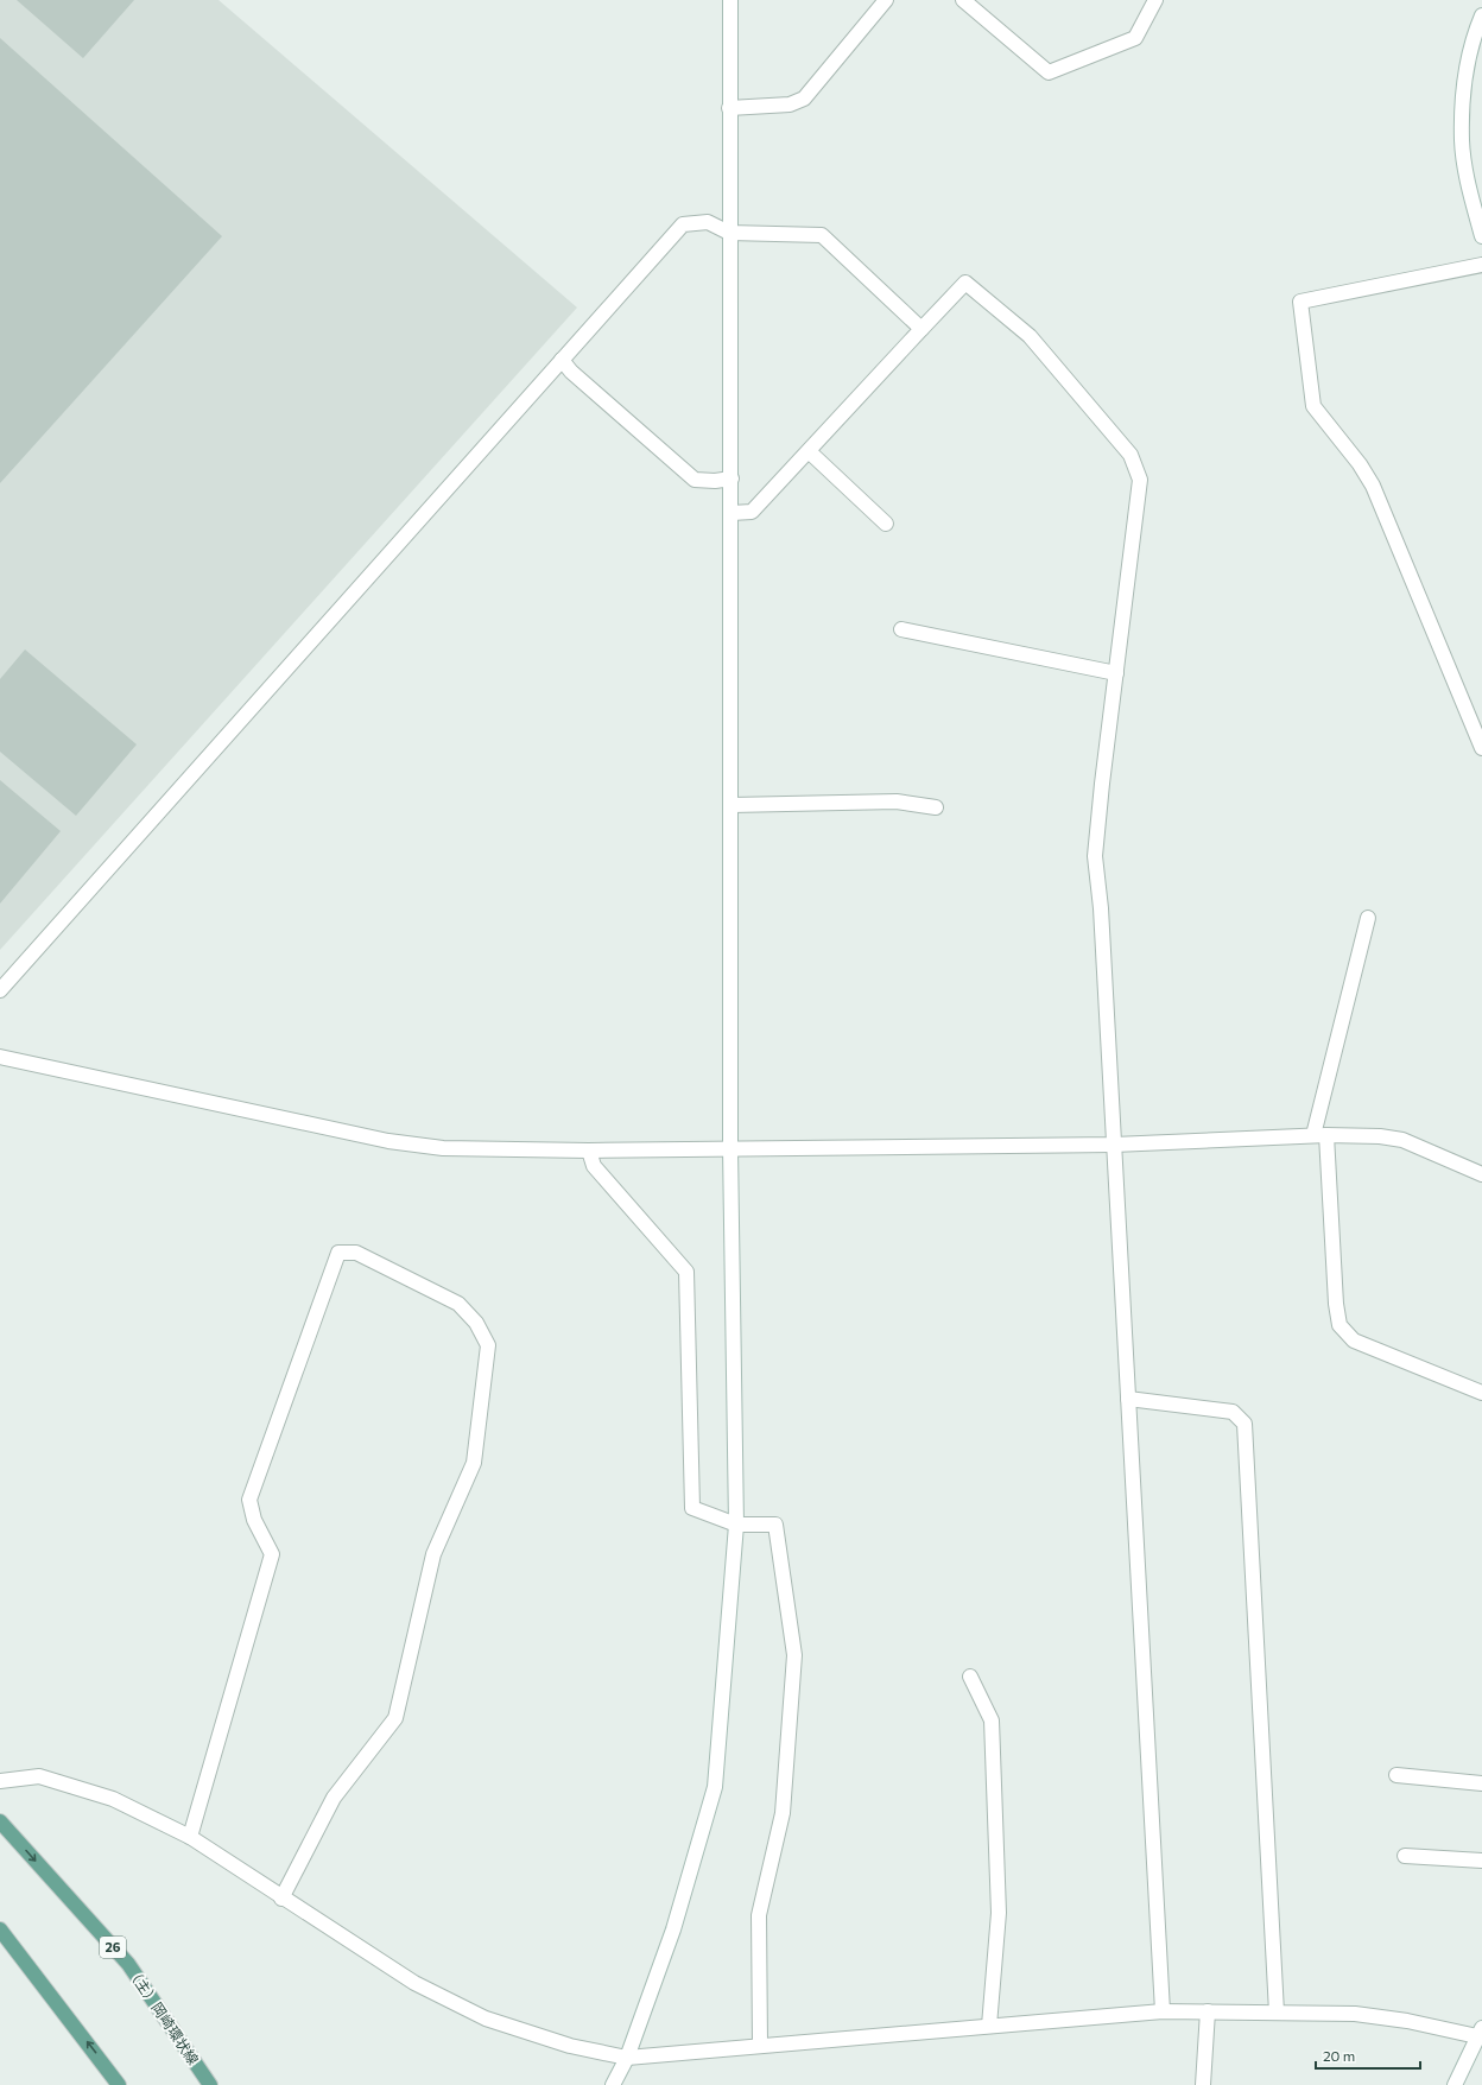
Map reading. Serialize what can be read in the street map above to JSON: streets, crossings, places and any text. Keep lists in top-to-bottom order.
{
  "streets": {
    "main road": ["26", "（主）岡崎環状線"]
  },
  "scale_bar": "20 m"
}
